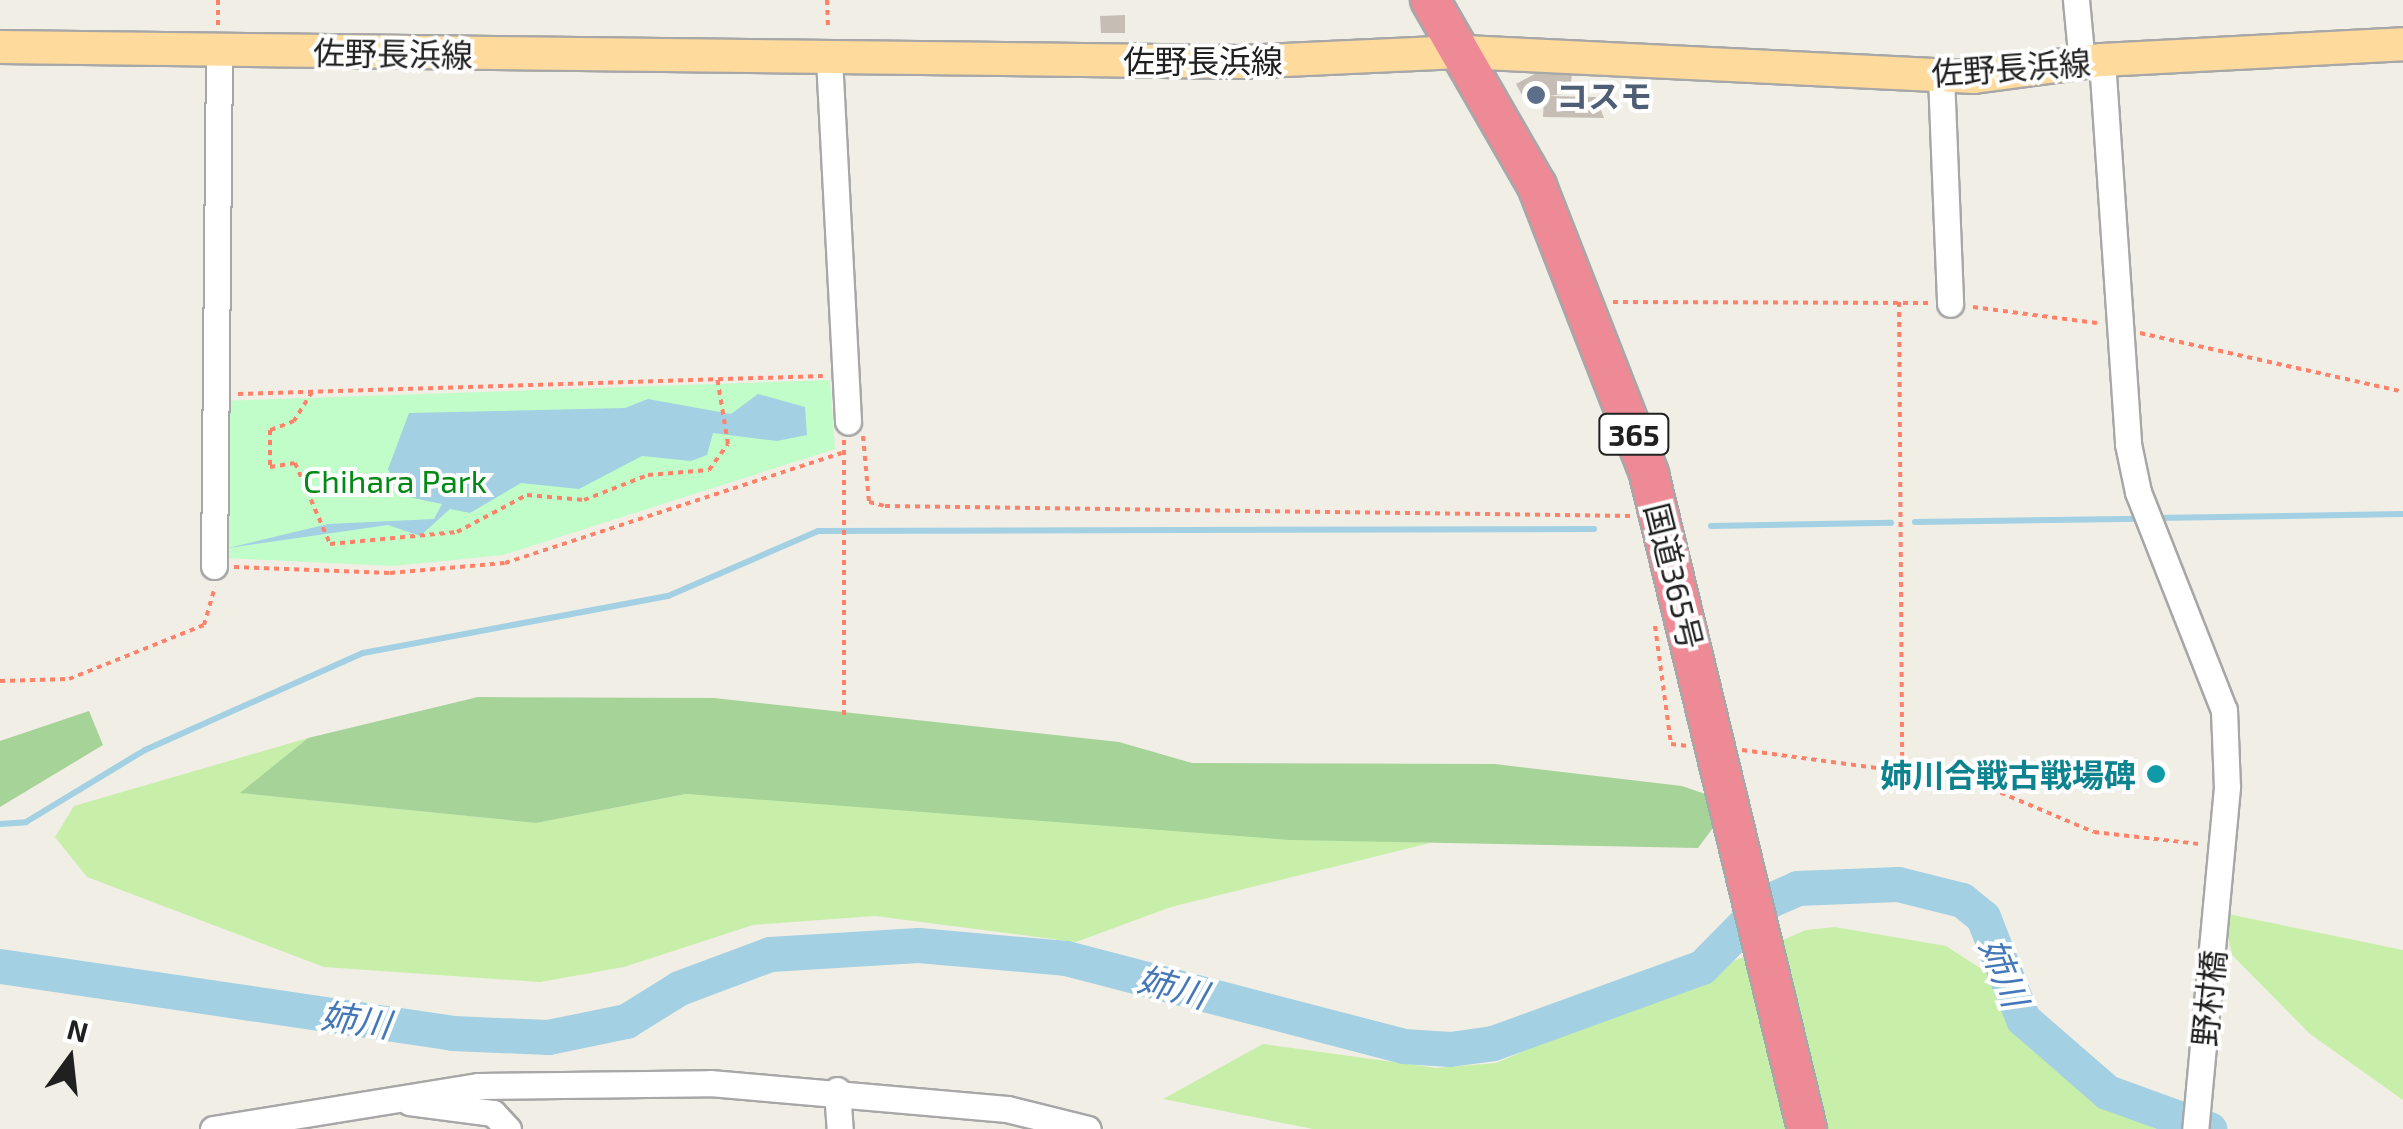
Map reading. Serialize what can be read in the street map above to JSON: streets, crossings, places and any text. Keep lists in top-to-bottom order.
{
  "streets": {
    "highway": ["365", "国道365号"],
    "main road": ["佐野長浜線"],
    "street": ["野村橋"]
  },
  "crossings": [
    ["佐野長浜線", "国道365号"],
    ["佐野長浜線", "野村橋"]
  ],
  "water": ["姉川"],
  "parks": ["Chihara Park"],
  "places": ["コスモ", "姉川合戦古戦場碑"],
  "north": "top"
}
